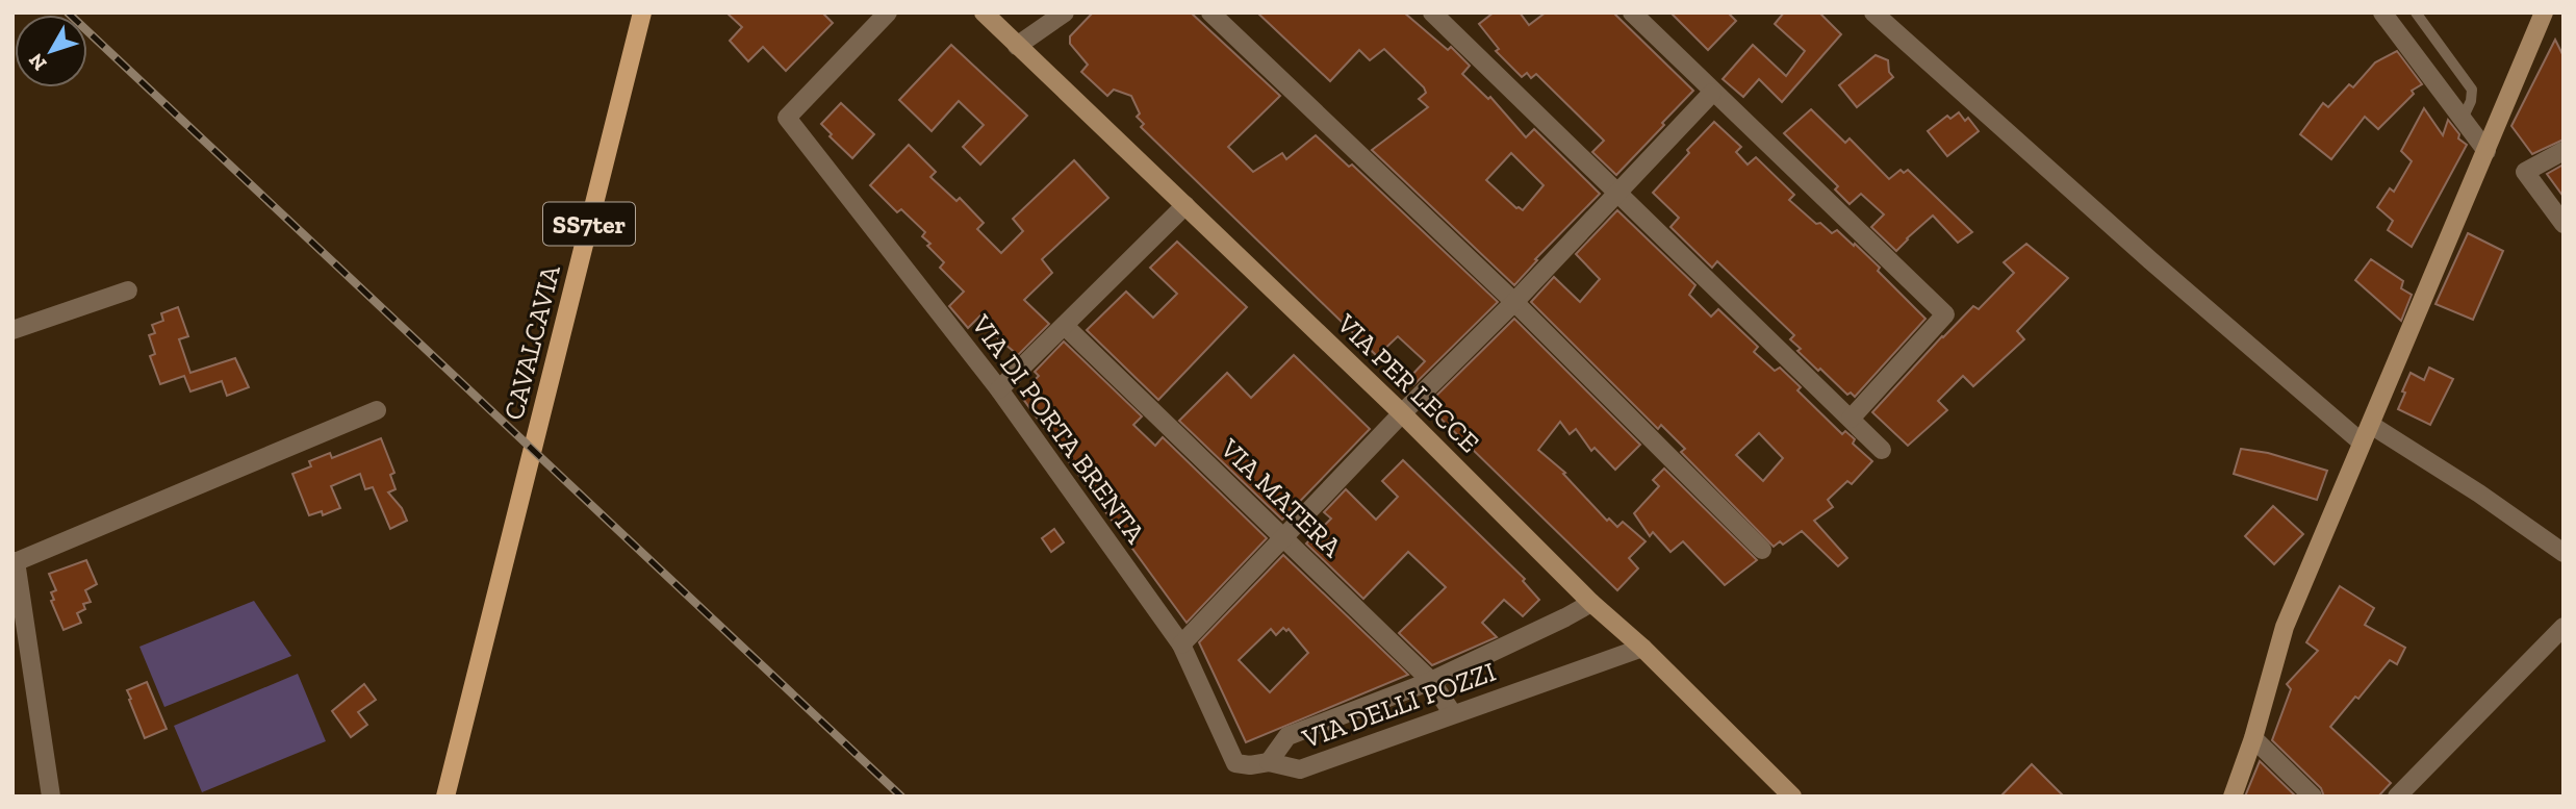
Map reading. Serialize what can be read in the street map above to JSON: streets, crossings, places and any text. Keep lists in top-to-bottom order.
{
  "streets": {
    "main road": ["SS7ter", "CAVALCAVIA"],
    "street": [
      "VIA PER LECCE",
      "VIA DI PORTA BRENTA",
      "VIA MATERA",
      "VIA DELLI POZZI"
    ]
  },
  "crossings": [
    ["VIA PER LECCE", "VIA DELLI POZZI"],
    ["VIA DI PORTA BRENTA", "VIA DELLI POZZI"],
    ["VIA MATERA", "VIA DELLI POZZI"]
  ],
  "north": "bottom left"
}
